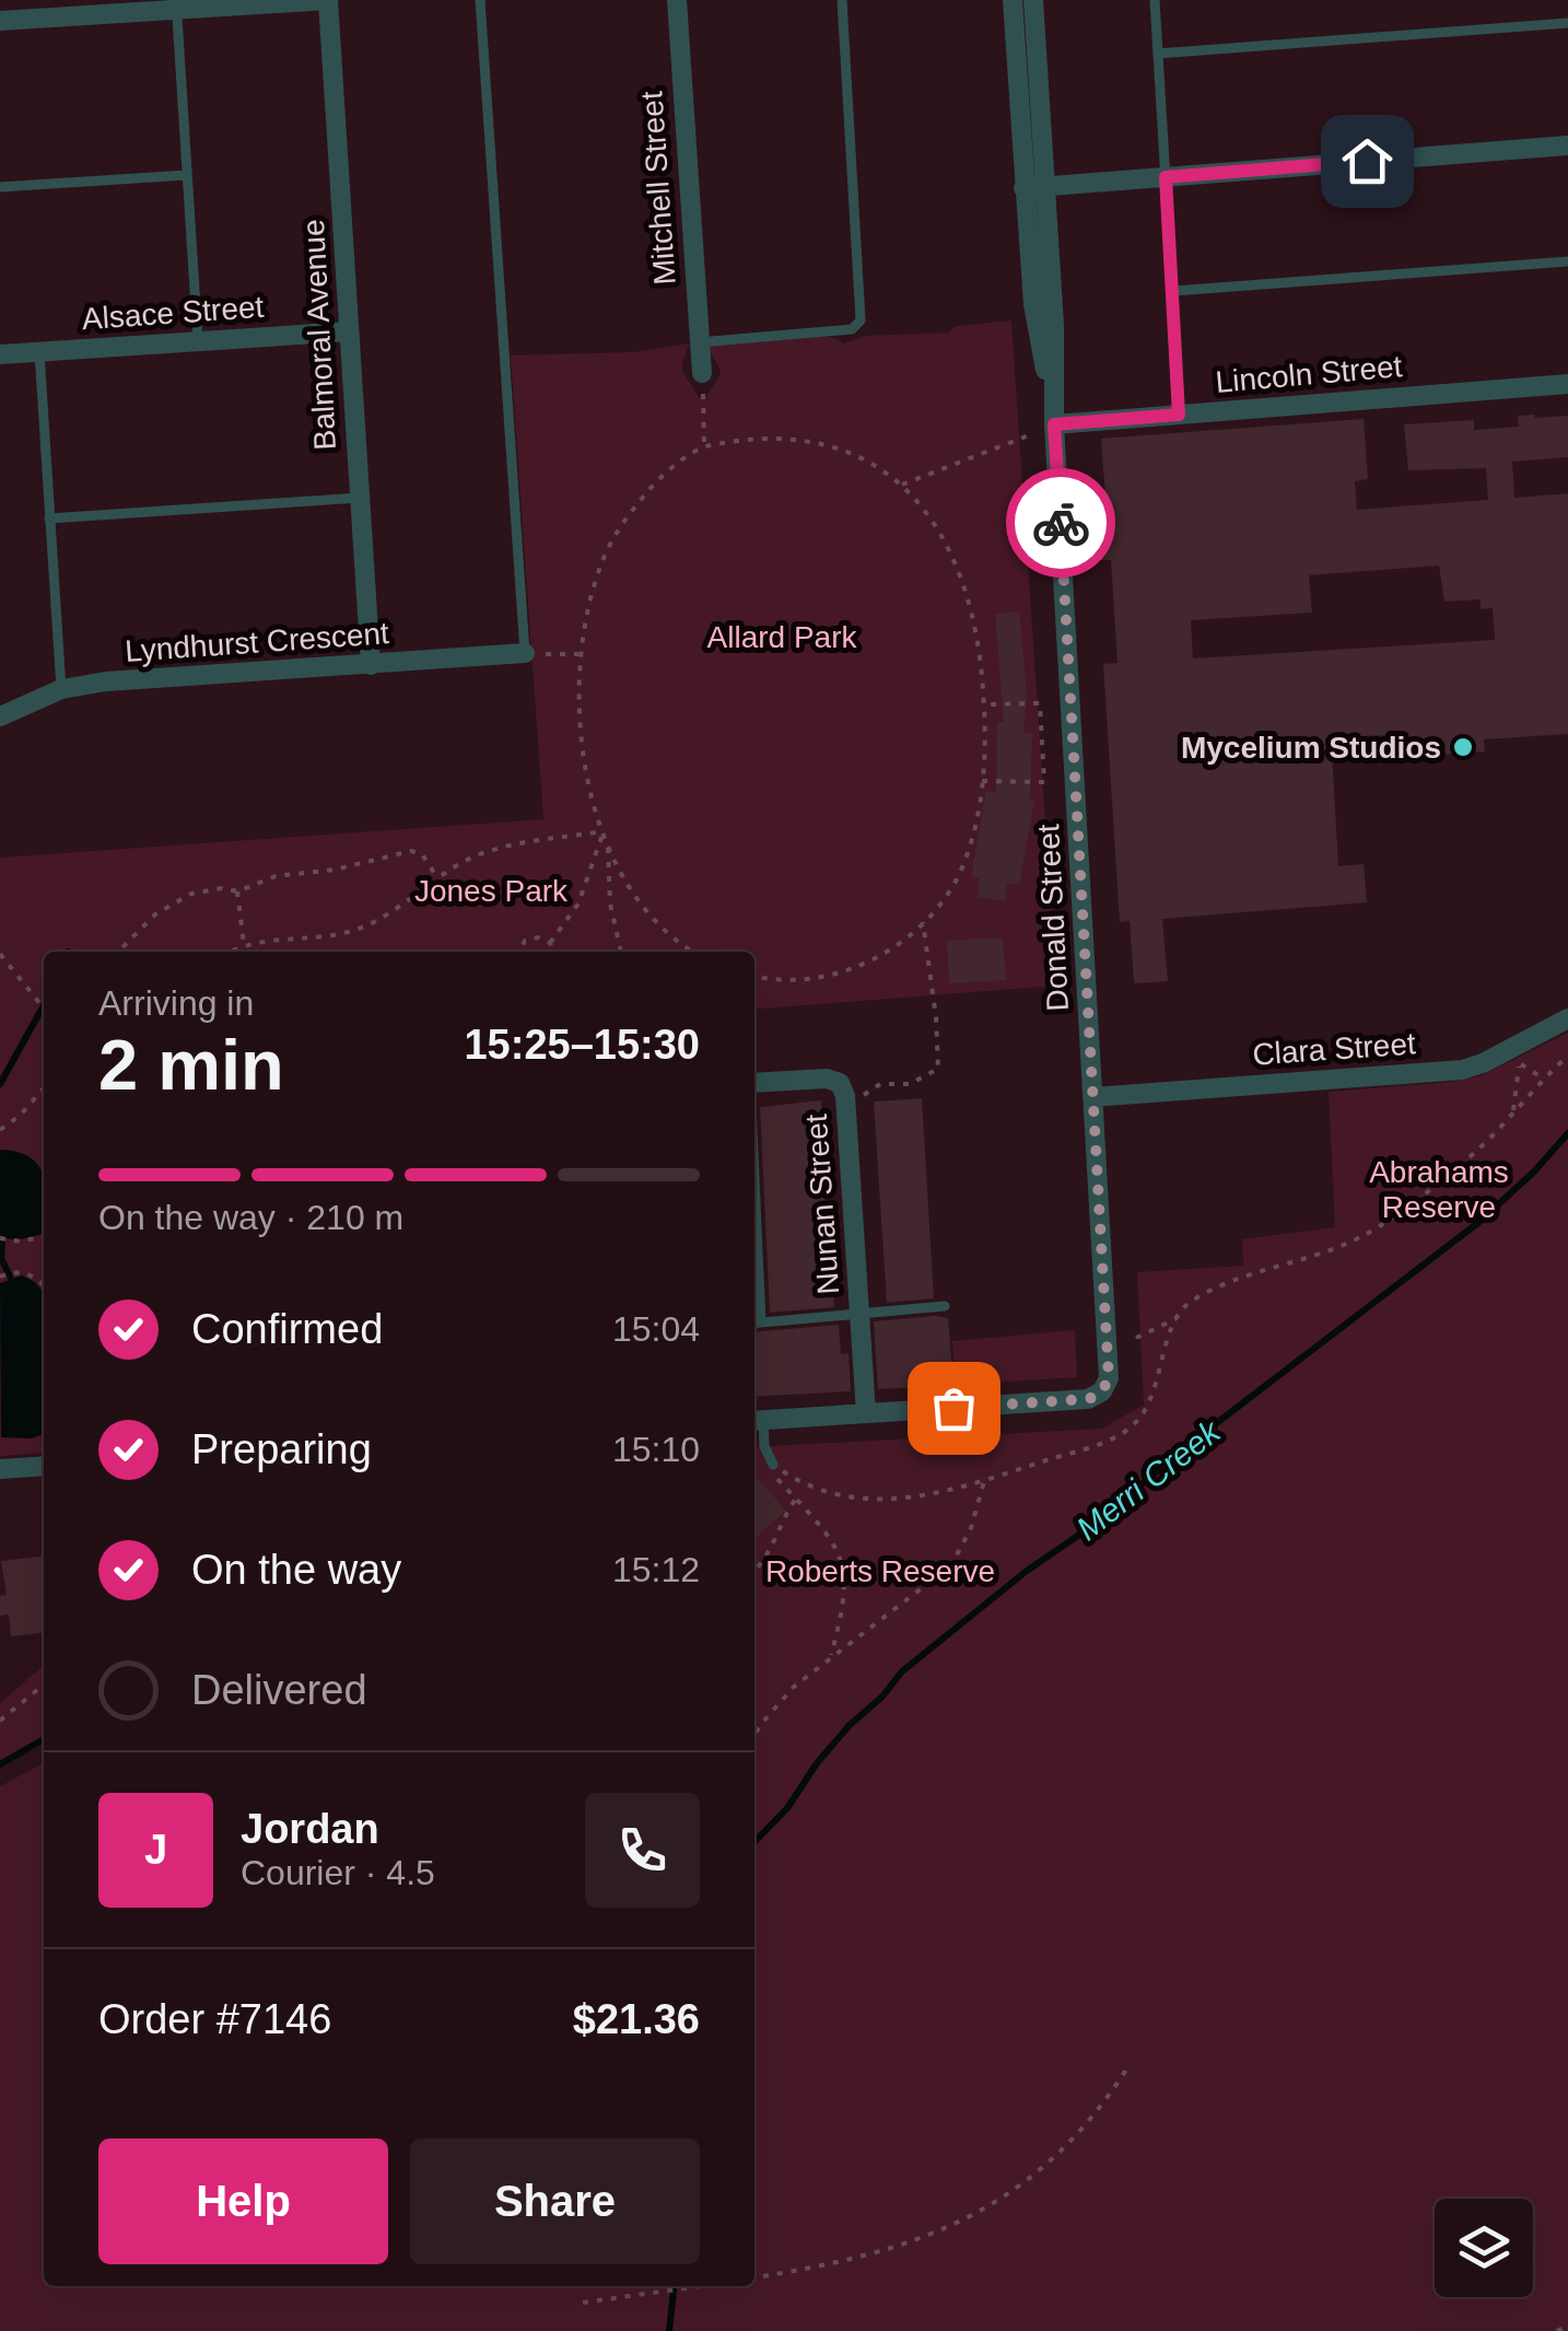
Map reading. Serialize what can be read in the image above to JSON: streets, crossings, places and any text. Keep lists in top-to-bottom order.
{
  "streets": {
    "street": [
      "Mitchell Street",
      "Alsace Street",
      "Balmoral Avenue",
      "Lincoln Street",
      "Lyndhurst Crescent",
      "Donald Street",
      "Clara Street",
      "Nunan Street"
    ]
  },
  "crossings": [
    ["Alsace Street", "Balmoral Avenue"],
    ["Balmoral Avenue", "Lyndhurst Crescent"],
    ["Lincoln Street", "Donald Street"],
    ["Donald Street", "Clara Street"],
    ["Donald Street", "Nunan Street"]
  ],
  "water": ["Merri Creek"],
  "parks": [
    "Allard Park",
    "Jones Park",
    "Abrahams Reserve",
    "Roberts Reserve"
  ],
  "places": ["Mycelium Studios"],
  "page": {
    "heading": ["2 min", "Arriving in", "15:25–15:30"],
    "panel": [
      "Jordan",
      "Courier · 4.5",
      "Order #7146",
      "$21.36"
    ],
    "bar": "On the way · 210 m",
    "list": [
      ["Confirmed", "15:04"],
      ["Preparing", "15:10"],
      ["On the way", "15:12"],
      "Delivered"
    ],
    "round": "J",
    "buttons": ["Help", "Share"]
  }
}
